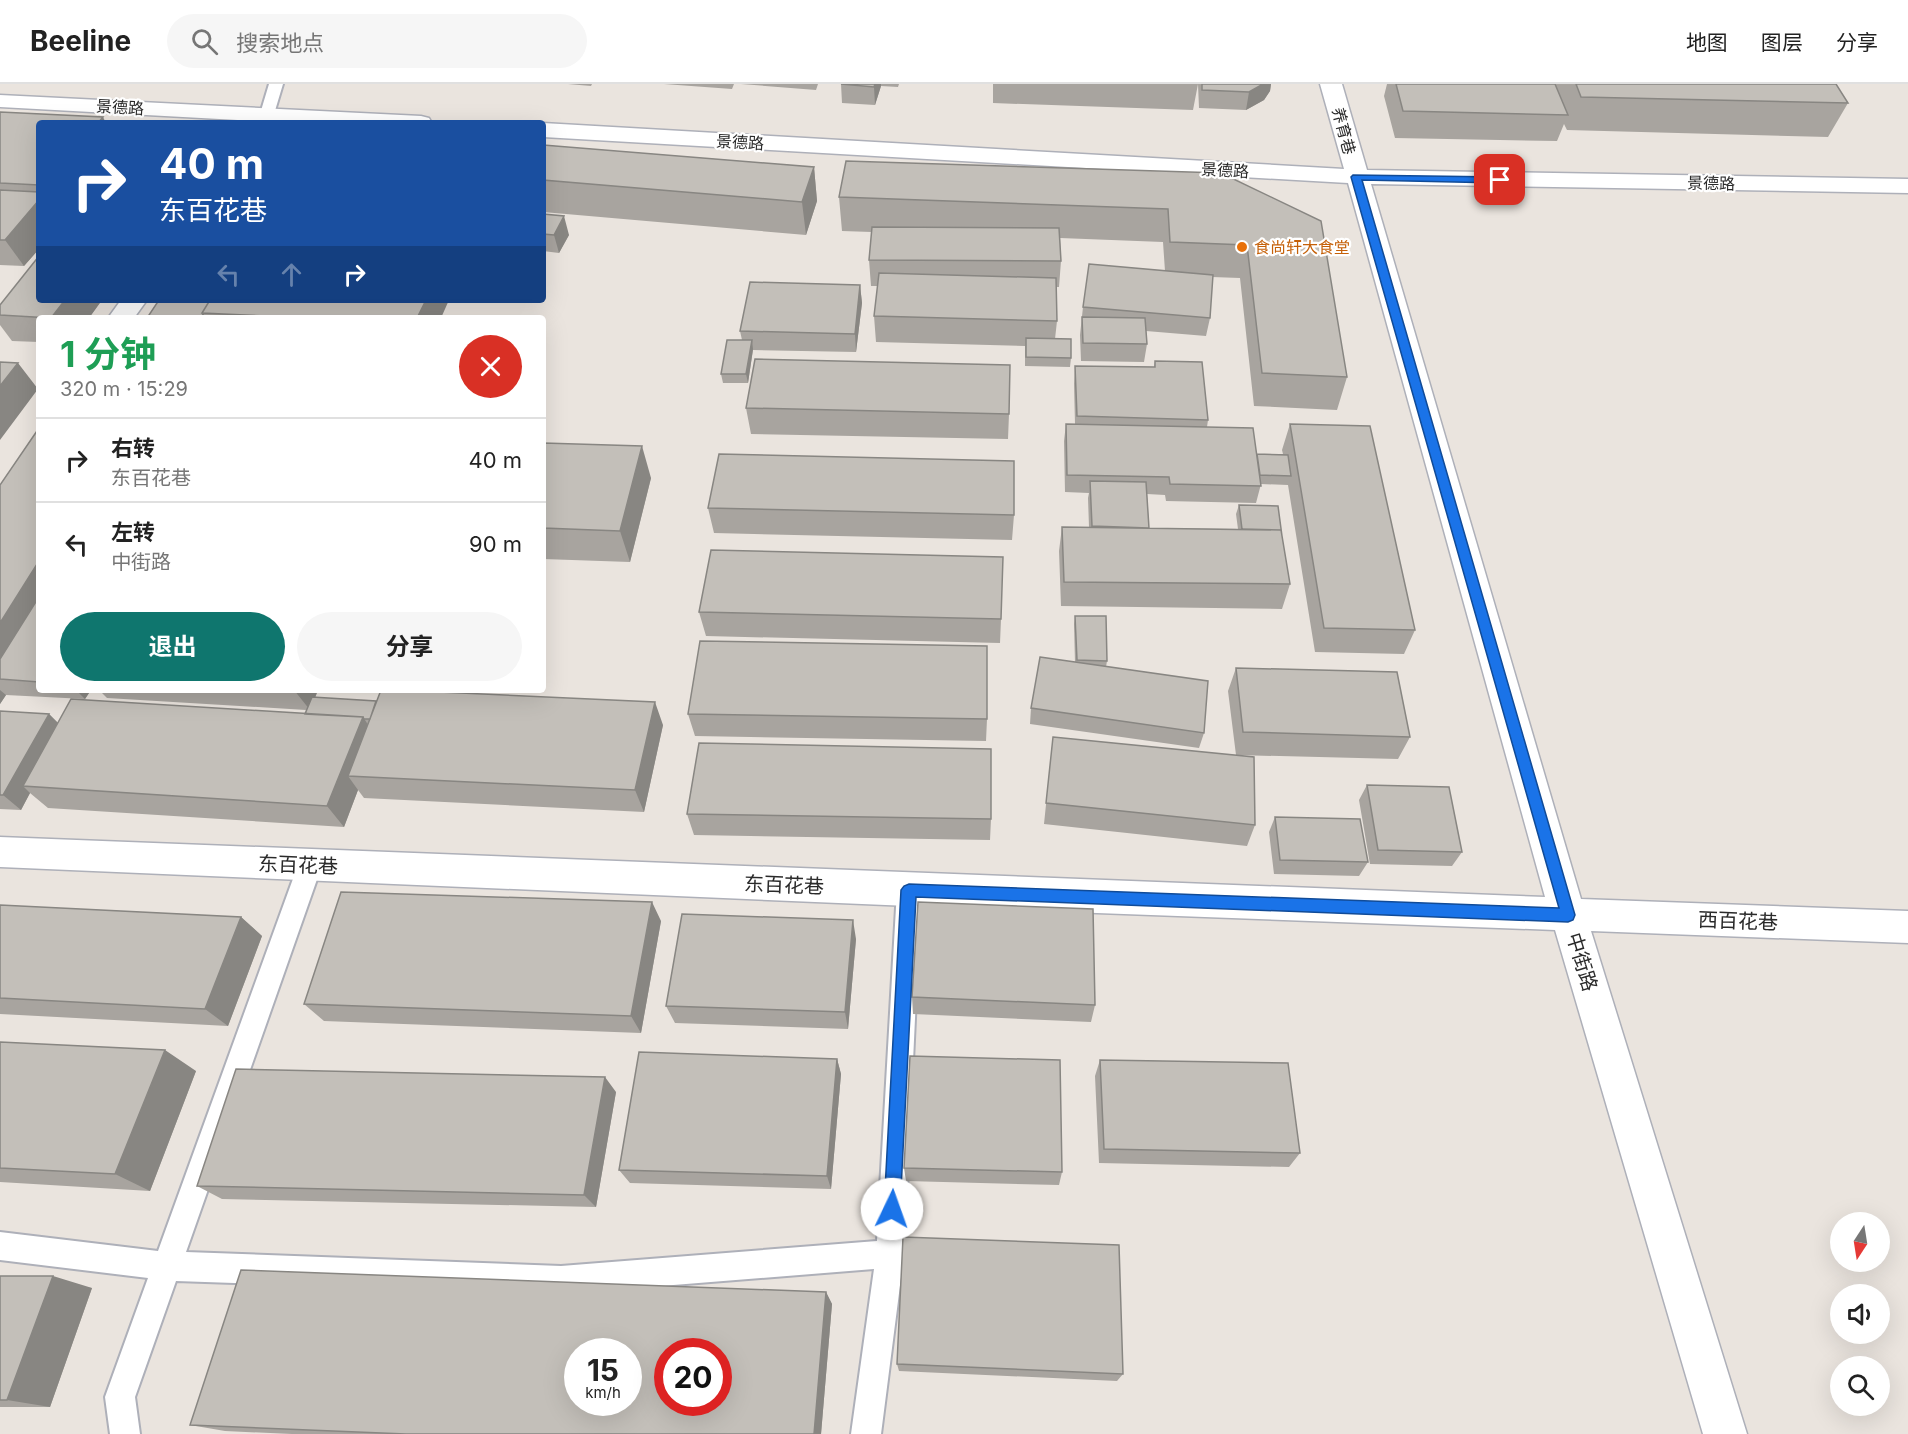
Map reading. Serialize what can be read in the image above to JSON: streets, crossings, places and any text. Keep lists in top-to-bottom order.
{
  "streets": {
    "main road": [
      "景德路",
      "养育巷",
      "东百花巷",
      "西百花巷",
      "中街路"
    ]
  },
  "crossings": [
    ["景德路", "养育巷"],
    ["景德路", "中街路"],
    ["养育巷", "中街路"],
    ["东百花巷", "西百花巷"],
    ["东百花巷", "中街路"],
    ["西百花巷", "中街路"]
  ],
  "places": ["食尚轩大食堂"],
  "north": "bottom",
  "page": {
    "header": "Beeline",
    "search": "搜索地点",
    "nav": ["地图", "图层", "分享"],
    "turn": ["40 m", "东百花巷"],
    "heading": ["1 分钟", "320 m · 15:29"],
    "list": [
      {
        "name": "右转",
        "note": "东百花巷",
        "value": "40 m"
      },
      {
        "name": "左转",
        "note": "中街路",
        "value": "90 m"
      }
    ],
    "buttons": ["退出", "分享"],
    "speed": "15 km/h",
    "limit": "20"
  }
}
